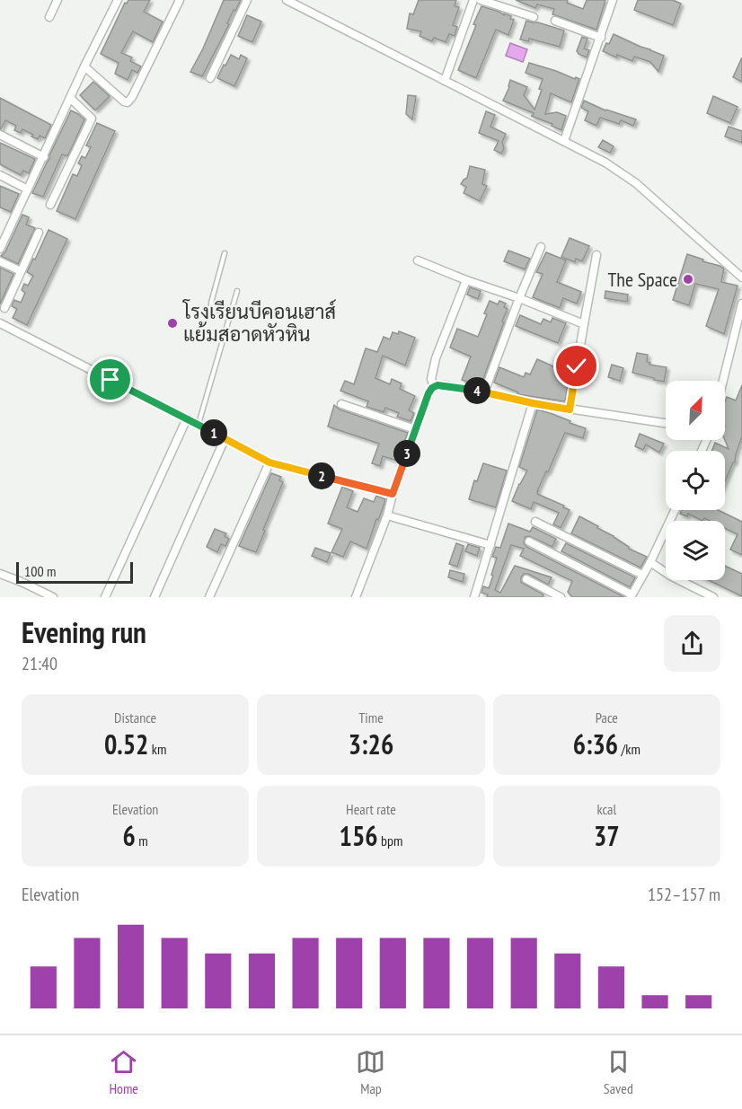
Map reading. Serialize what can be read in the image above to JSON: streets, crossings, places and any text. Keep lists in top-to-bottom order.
{
  "places": ["The Space", "โรงเรียนบีคอนเฮาส์ แย้มสอาดหัวหิน"],
  "scale_bar": "100 m",
  "north": "top right",
  "page": {
    "pins": [
      "4",
      "1",
      "3",
      "2"
    ],
    "scale": "100 m",
    "heading": ["Evening run", "21:40"],
    "stats": [
      ["Distance", "0.52 km"],
      ["Time", "3:26"],
      ["Pace", "6:36 /km"],
      ["Elevation", "6 m"],
      ["Heart rate", "156 bpm"],
      ["kcal", "37"]
    ],
    "chart": ["Elevation", "152–157 m"],
    "tabs": ["Home", "Map", "Saved"]
  }
}
